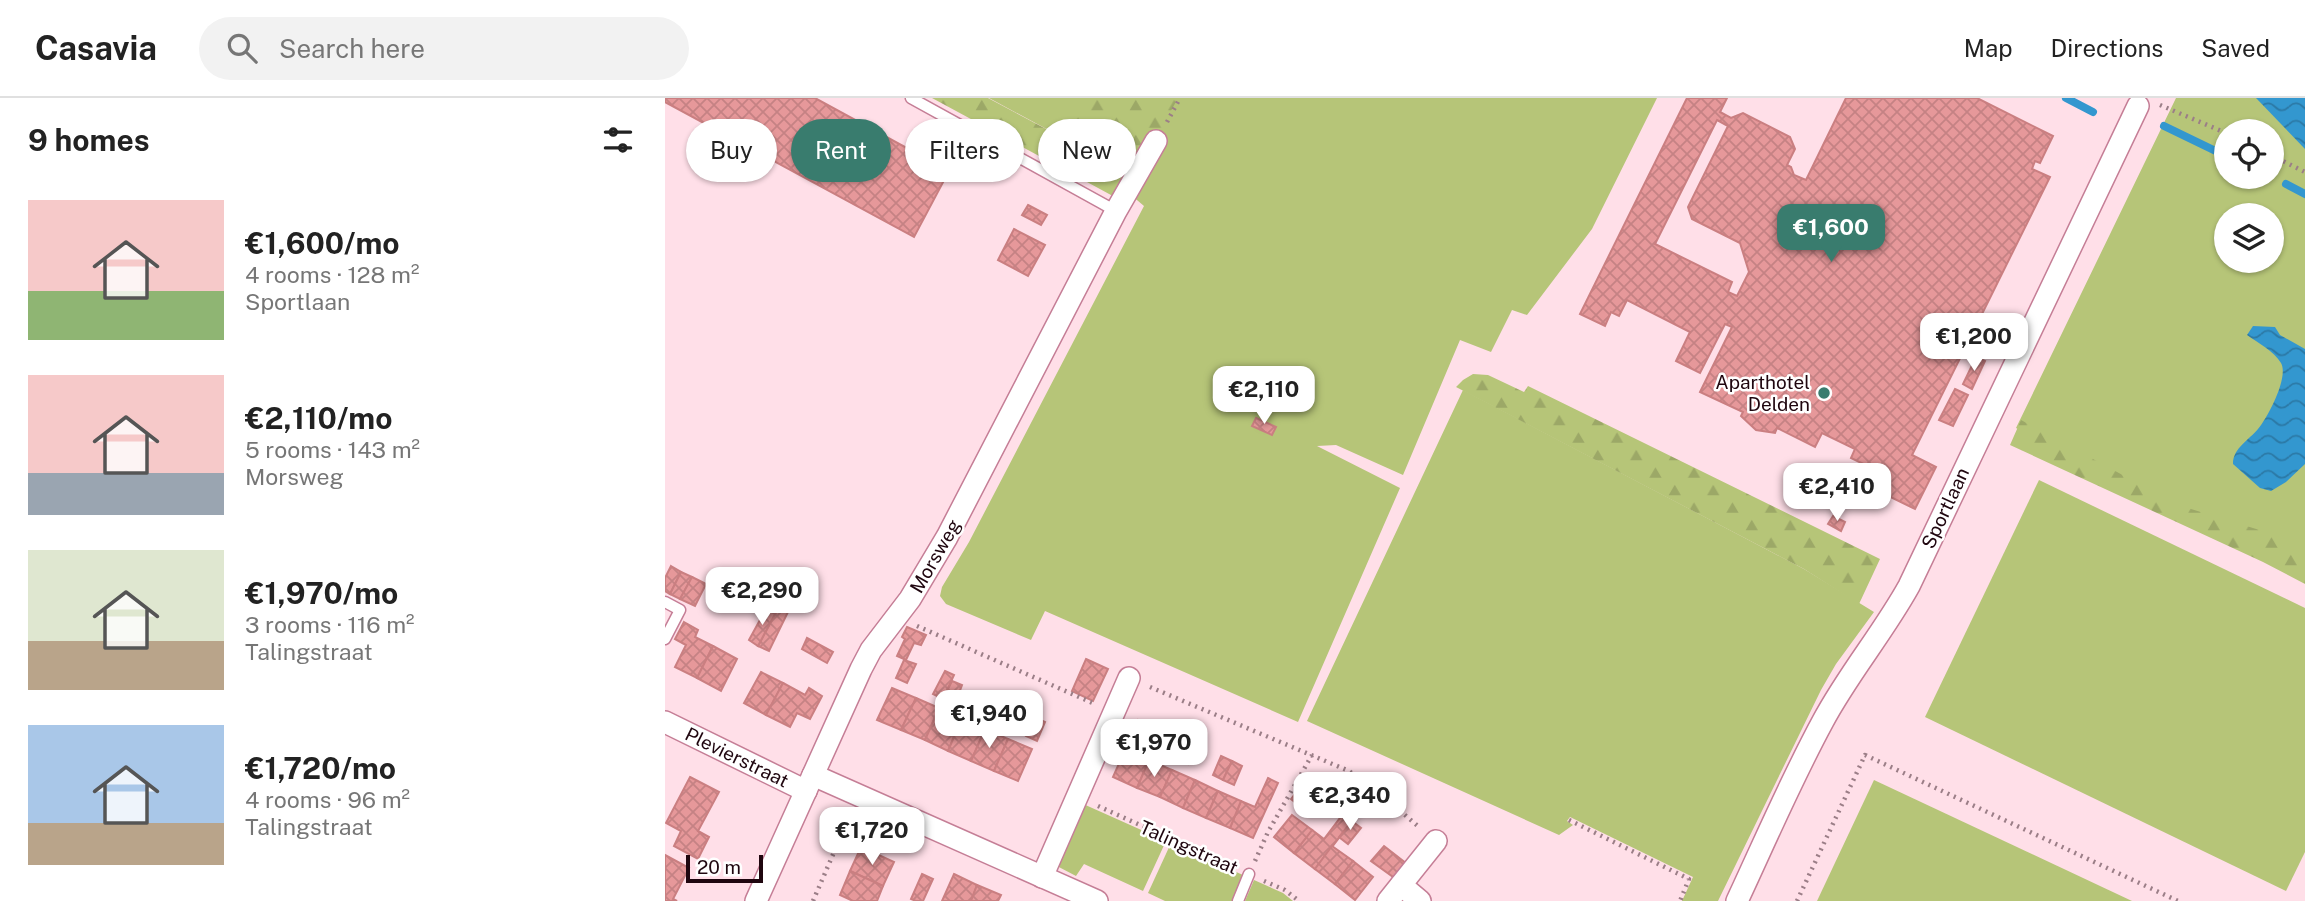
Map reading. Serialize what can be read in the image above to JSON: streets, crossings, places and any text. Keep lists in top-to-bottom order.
{
  "streets": {
    "street": ["Sportlaan", "Morsweg", "Plevierstraat"],
    "path": ["Talingstraat"]
  },
  "crossings": [
    ["Morsweg", "Plevierstraat"]
  ],
  "places": ["Aparthotel Delden"],
  "scale_bar": "20 m",
  "page": {
    "header": "Casavia",
    "search": "Search here",
    "nav": ["Map", "Directions", "Saved"],
    "heading": "9 homes",
    "chip": [
      "Buy",
      "Rent",
      "Filters",
      "New"
    ],
    "list": [
      {
        "name": "€1,600/mo",
        "note": "4 rooms · 128 m² · Sportlaan"
      },
      {
        "name": "€2,110/mo",
        "note": "5 rooms · 143 m² · Morsweg"
      },
      {
        "name": "€1,970/mo",
        "note": "3 rooms · 116 m² · Talingstraat"
      },
      {
        "name": "€1,720/mo",
        "note": "4 rooms · 96 m² · Talingstraat"
      }
    ],
    "price": [
      "€1,600",
      "€1,200",
      "€2,110",
      "€2,410",
      "€2,290",
      "€1,940",
      "€1,970",
      "€2,340",
      "€1,720"
    ],
    "scale": "20 m"
  }
}
